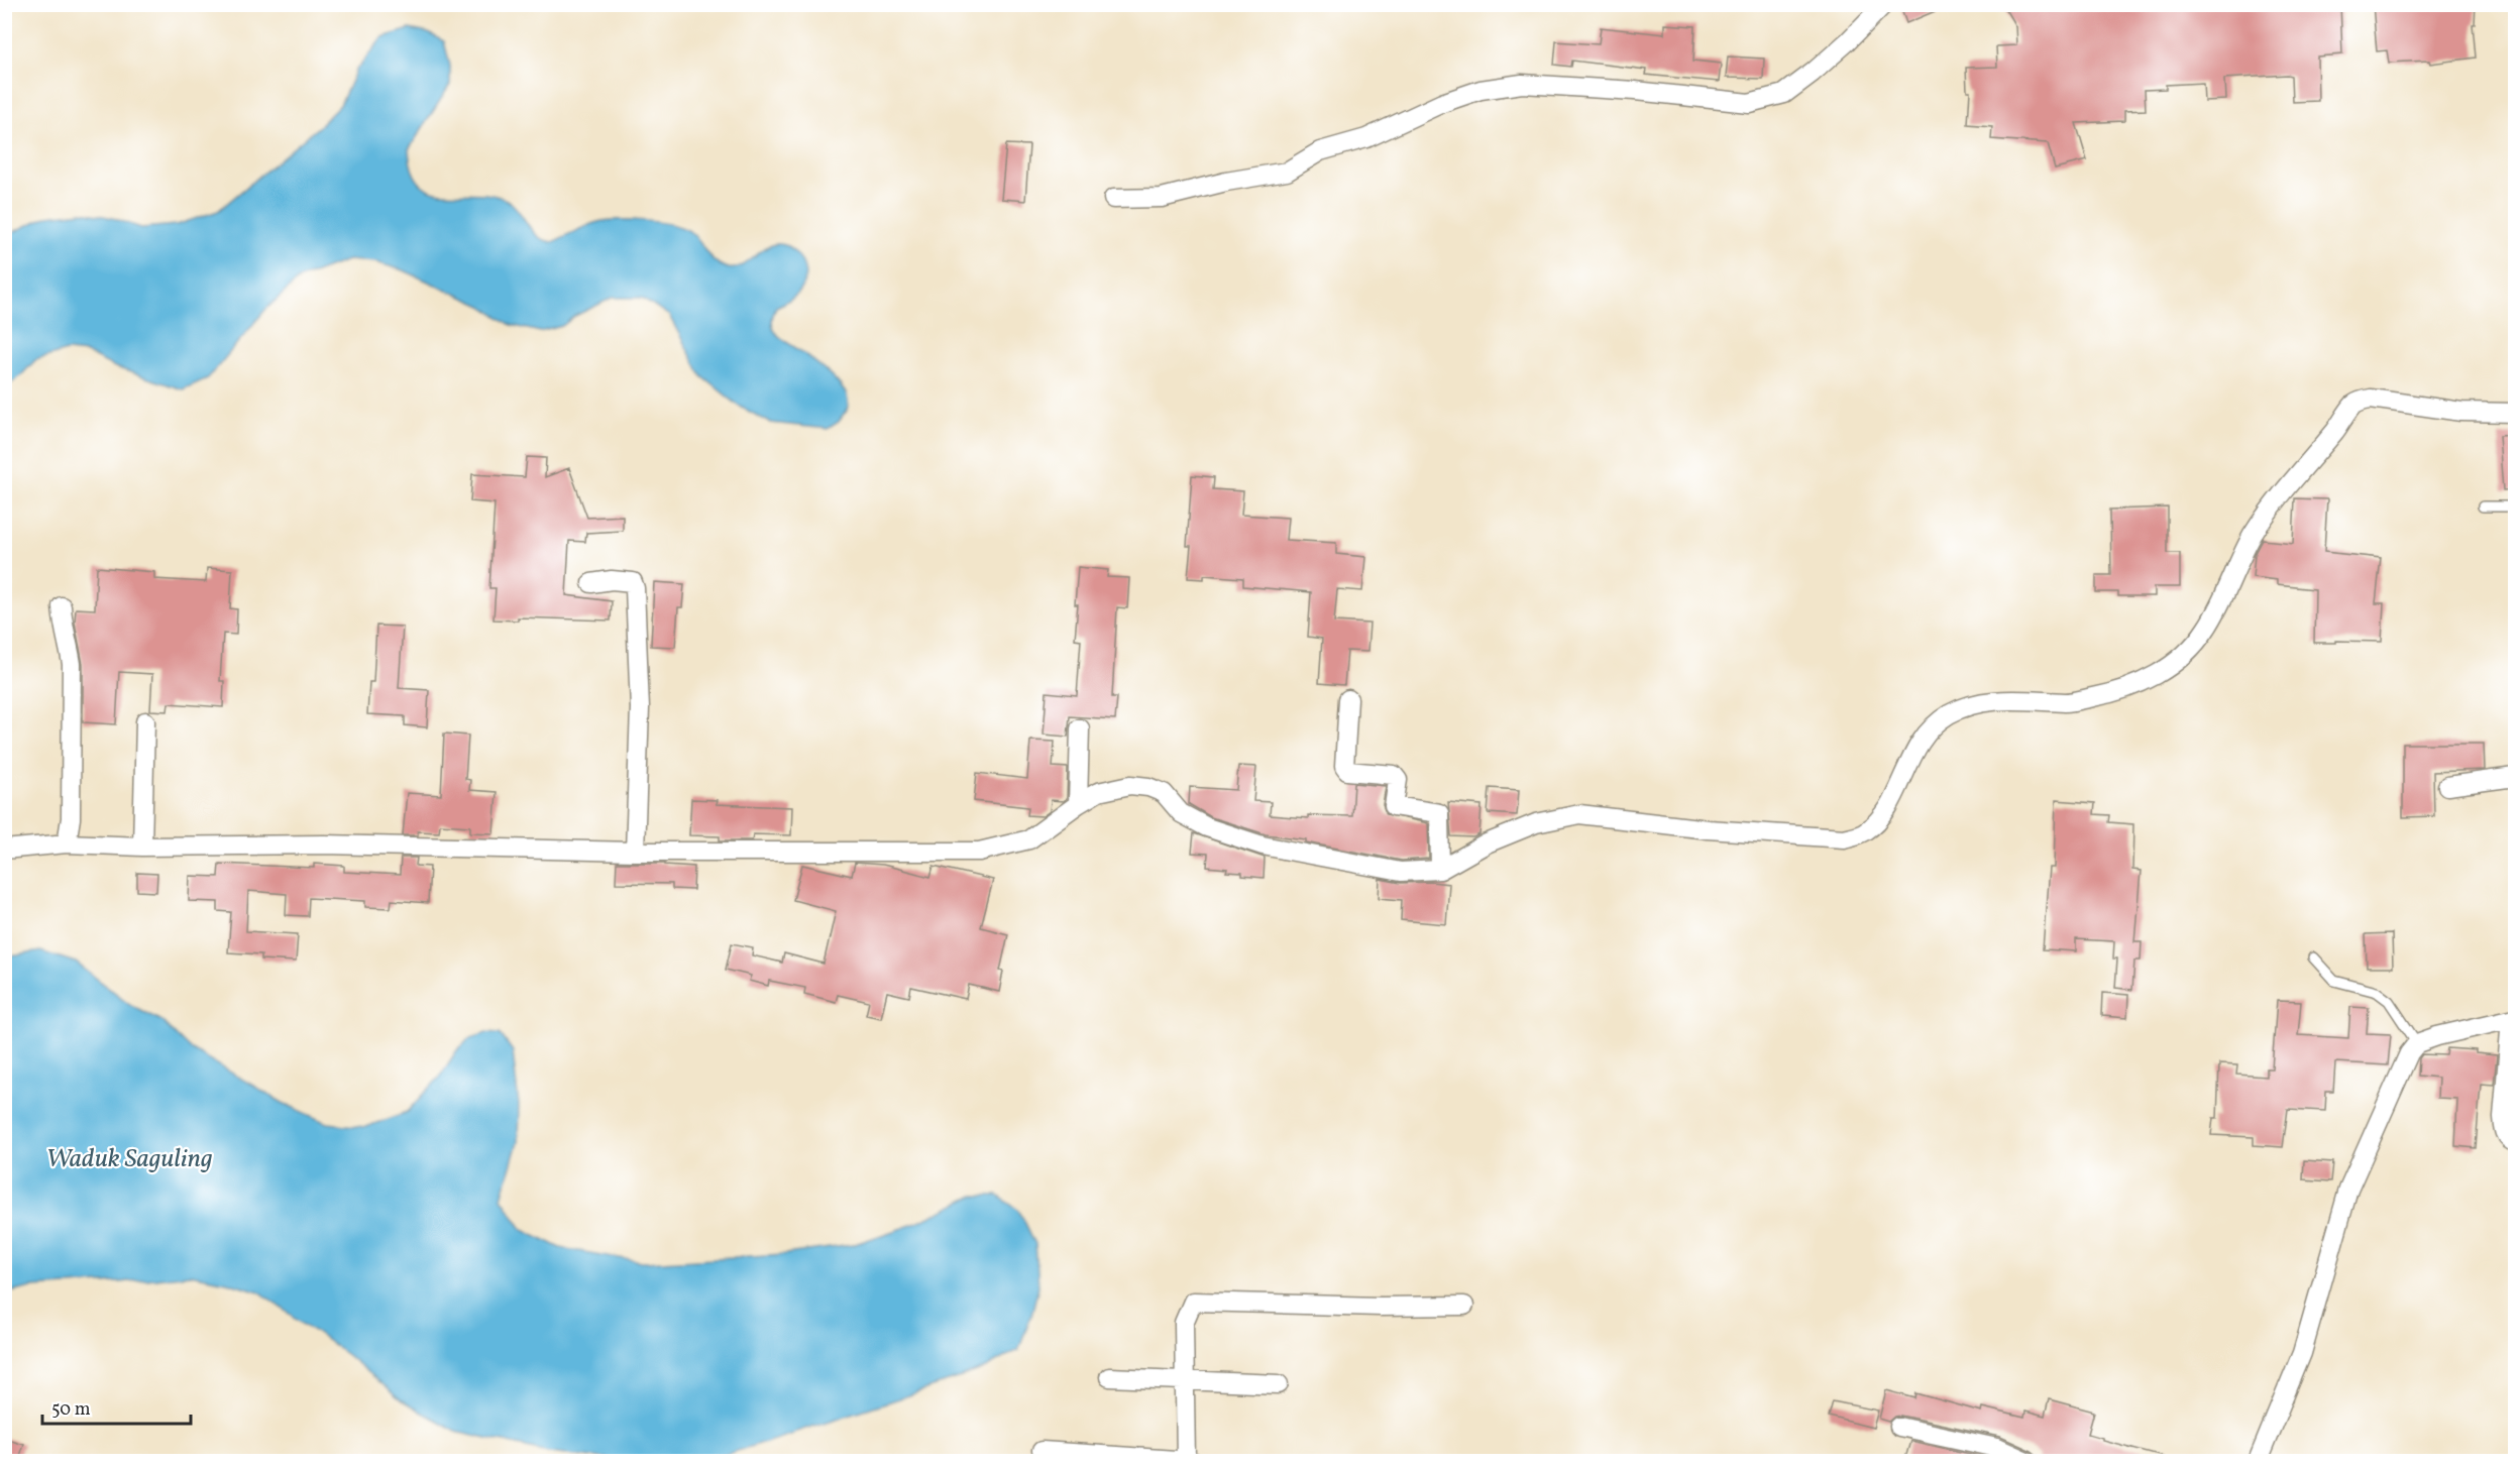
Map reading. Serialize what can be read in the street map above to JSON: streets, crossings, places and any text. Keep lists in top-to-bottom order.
{
  "water": ["Waduk Saguling"],
  "scale_bar": "50 m"
}
